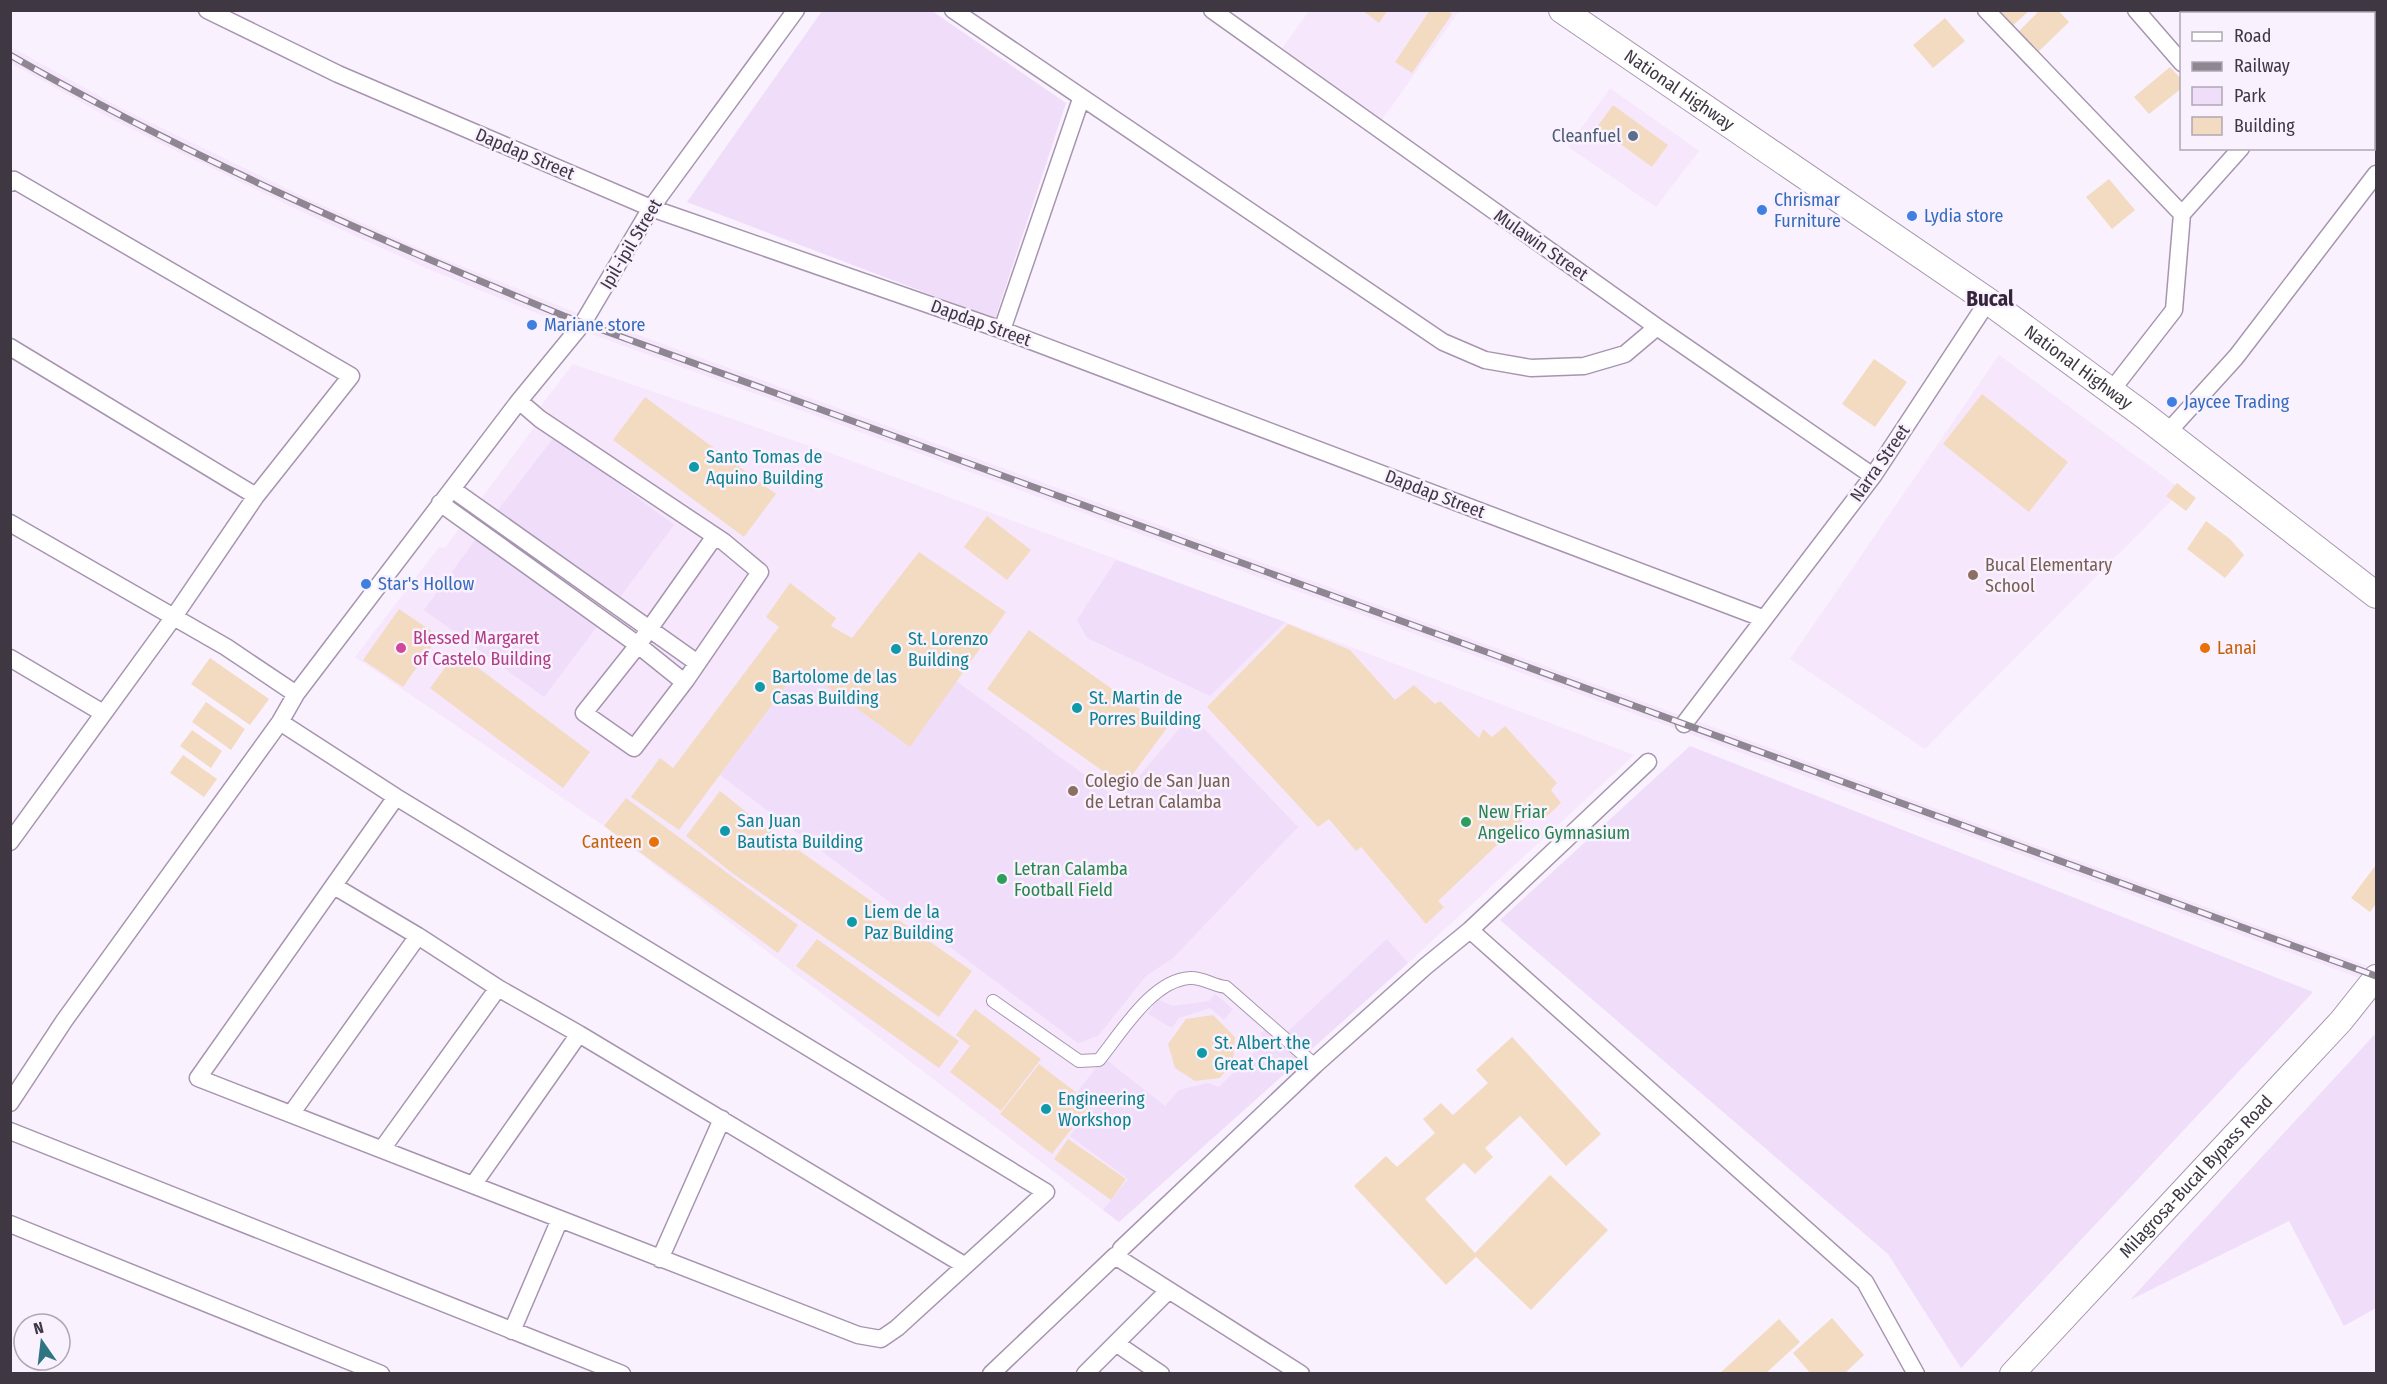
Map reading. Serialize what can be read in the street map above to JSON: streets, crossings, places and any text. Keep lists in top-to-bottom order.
{
  "streets": {
    "main road": ["National Highway", "Milagrosa-Bucal Bypass Road"],
    "street": [
      "Dapdap Street",
      "Ipil-ipil Street",
      "Mulawin Street",
      "Narra Street"
    ]
  },
  "crossings": [
    ["National Highway", "Narra Street"],
    ["Dapdap Street", "Ipil-ipil Street"],
    ["Dapdap Street", "Narra Street"],
    ["Mulawin Street", "Narra Street"]
  ],
  "districts": ["Bucal"],
  "places": [
    "Cleanfuel",
    "Chrismar Furniture",
    "Lydia store",
    "Mariane store",
    "Jaycee Trading",
    "Santo Tomas de Aquino Building",
    "Bucal Elementary School",
    "Star's Hollow",
    "Blessed Margaret of Castelo Building",
    "Lanai",
    "St. Lorenzo Building",
    "Bartolome de las Casas Building",
    "St. Martin de Porres Building",
    "Colegio de San Juan de Letran Calamba",
    "New Friar Angelico Gymnasium",
    "San Juan Bautista Building",
    "Canteen",
    "Letran Calamba Football Field",
    "Liem de la Paz Building",
    "St. Albert the Great Chapel",
    "Engineering Workshop"
  ],
  "legend": [
    "Road",
    "Railway",
    "Park",
    "Building"
  ],
  "north": "top"
}
